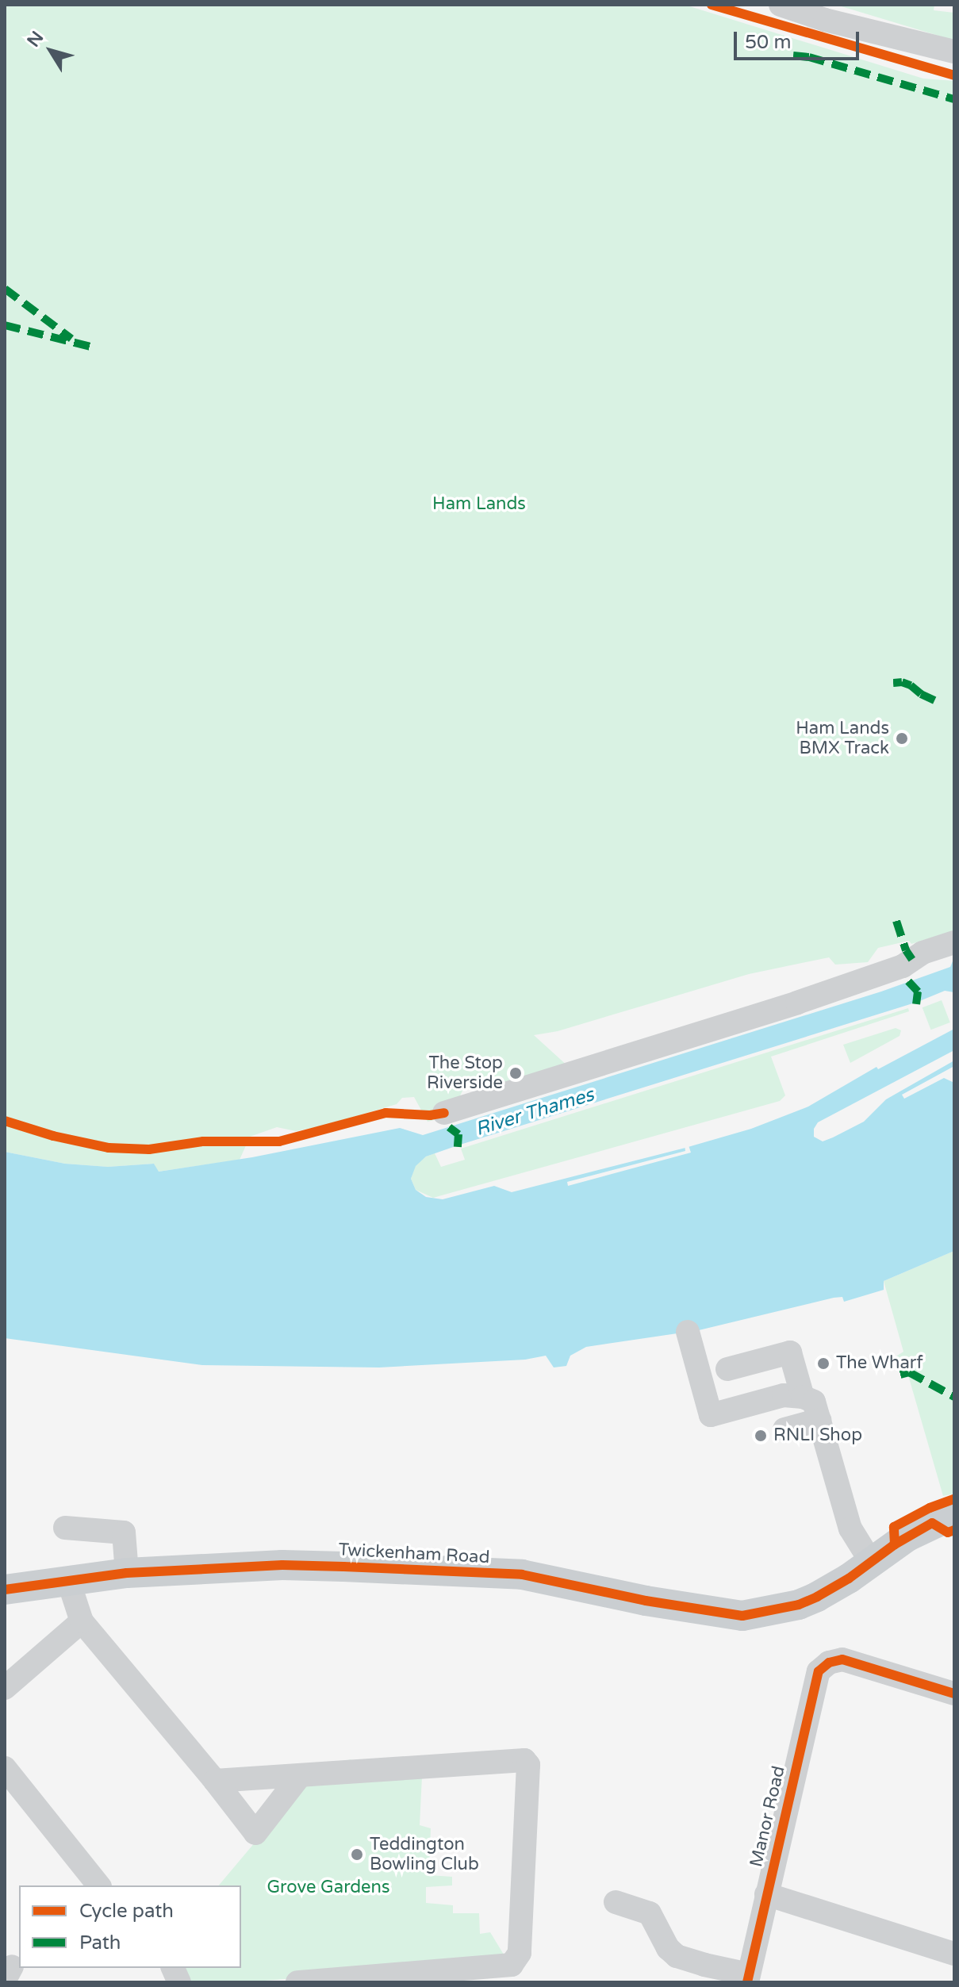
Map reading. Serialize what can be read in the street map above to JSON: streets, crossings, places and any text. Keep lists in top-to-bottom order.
{
  "streets": {
    "main road": ["Twickenham Road"],
    "street": ["Manor Road"]
  },
  "water": ["River Thames"],
  "parks": ["Ham Lands", "Grove Gardens"],
  "places": [
    "Ham Lands BMX Track",
    "The Stop Riverside",
    "The Wharf",
    "RNLI Shop",
    "Teddington Bowling Club"
  ],
  "legend": ["Cycle path", "Path"],
  "scale_bar": "50 m",
  "north": "top left"
}
